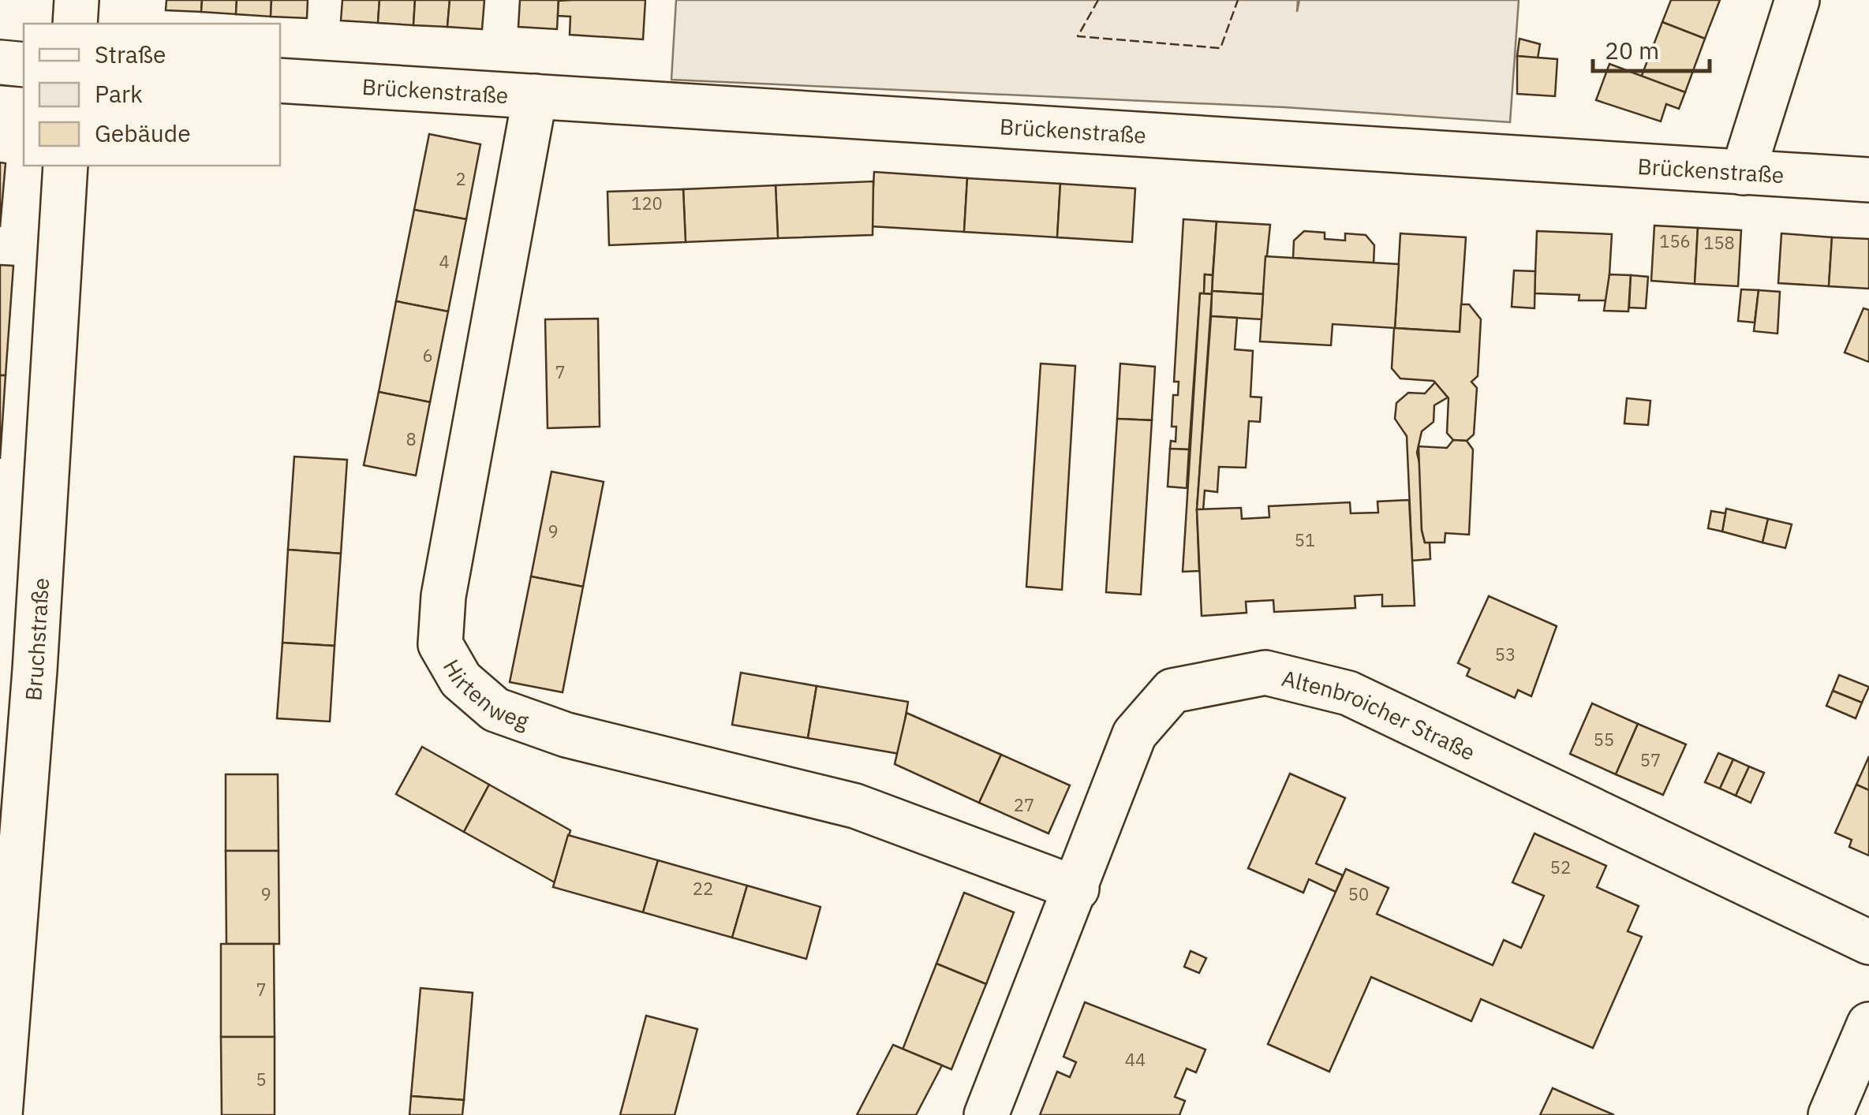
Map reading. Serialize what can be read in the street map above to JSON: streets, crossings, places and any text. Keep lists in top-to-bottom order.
{
  "streets": {
    "street": [
      "Brückenstraße",
      "Bruchstraße",
      "Hirtenweg",
      "Altenbroicher Straße"
    ]
  },
  "crossings": [
    ["Brückenstraße", "Hirtenweg"],
    ["Hirtenweg", "Altenbroicher Straße"]
  ],
  "house_numbers": [
    "2",
    "120",
    "156",
    "158",
    "4",
    "6",
    "7",
    "8",
    "9",
    "51",
    "53",
    "55",
    "57",
    "27",
    "52",
    "22",
    "9",
    "50",
    "7",
    "44",
    "5"
  ],
  "legend": ["Straße", "Park", "Gebäude"],
  "scale_bar": "20 m"
}
